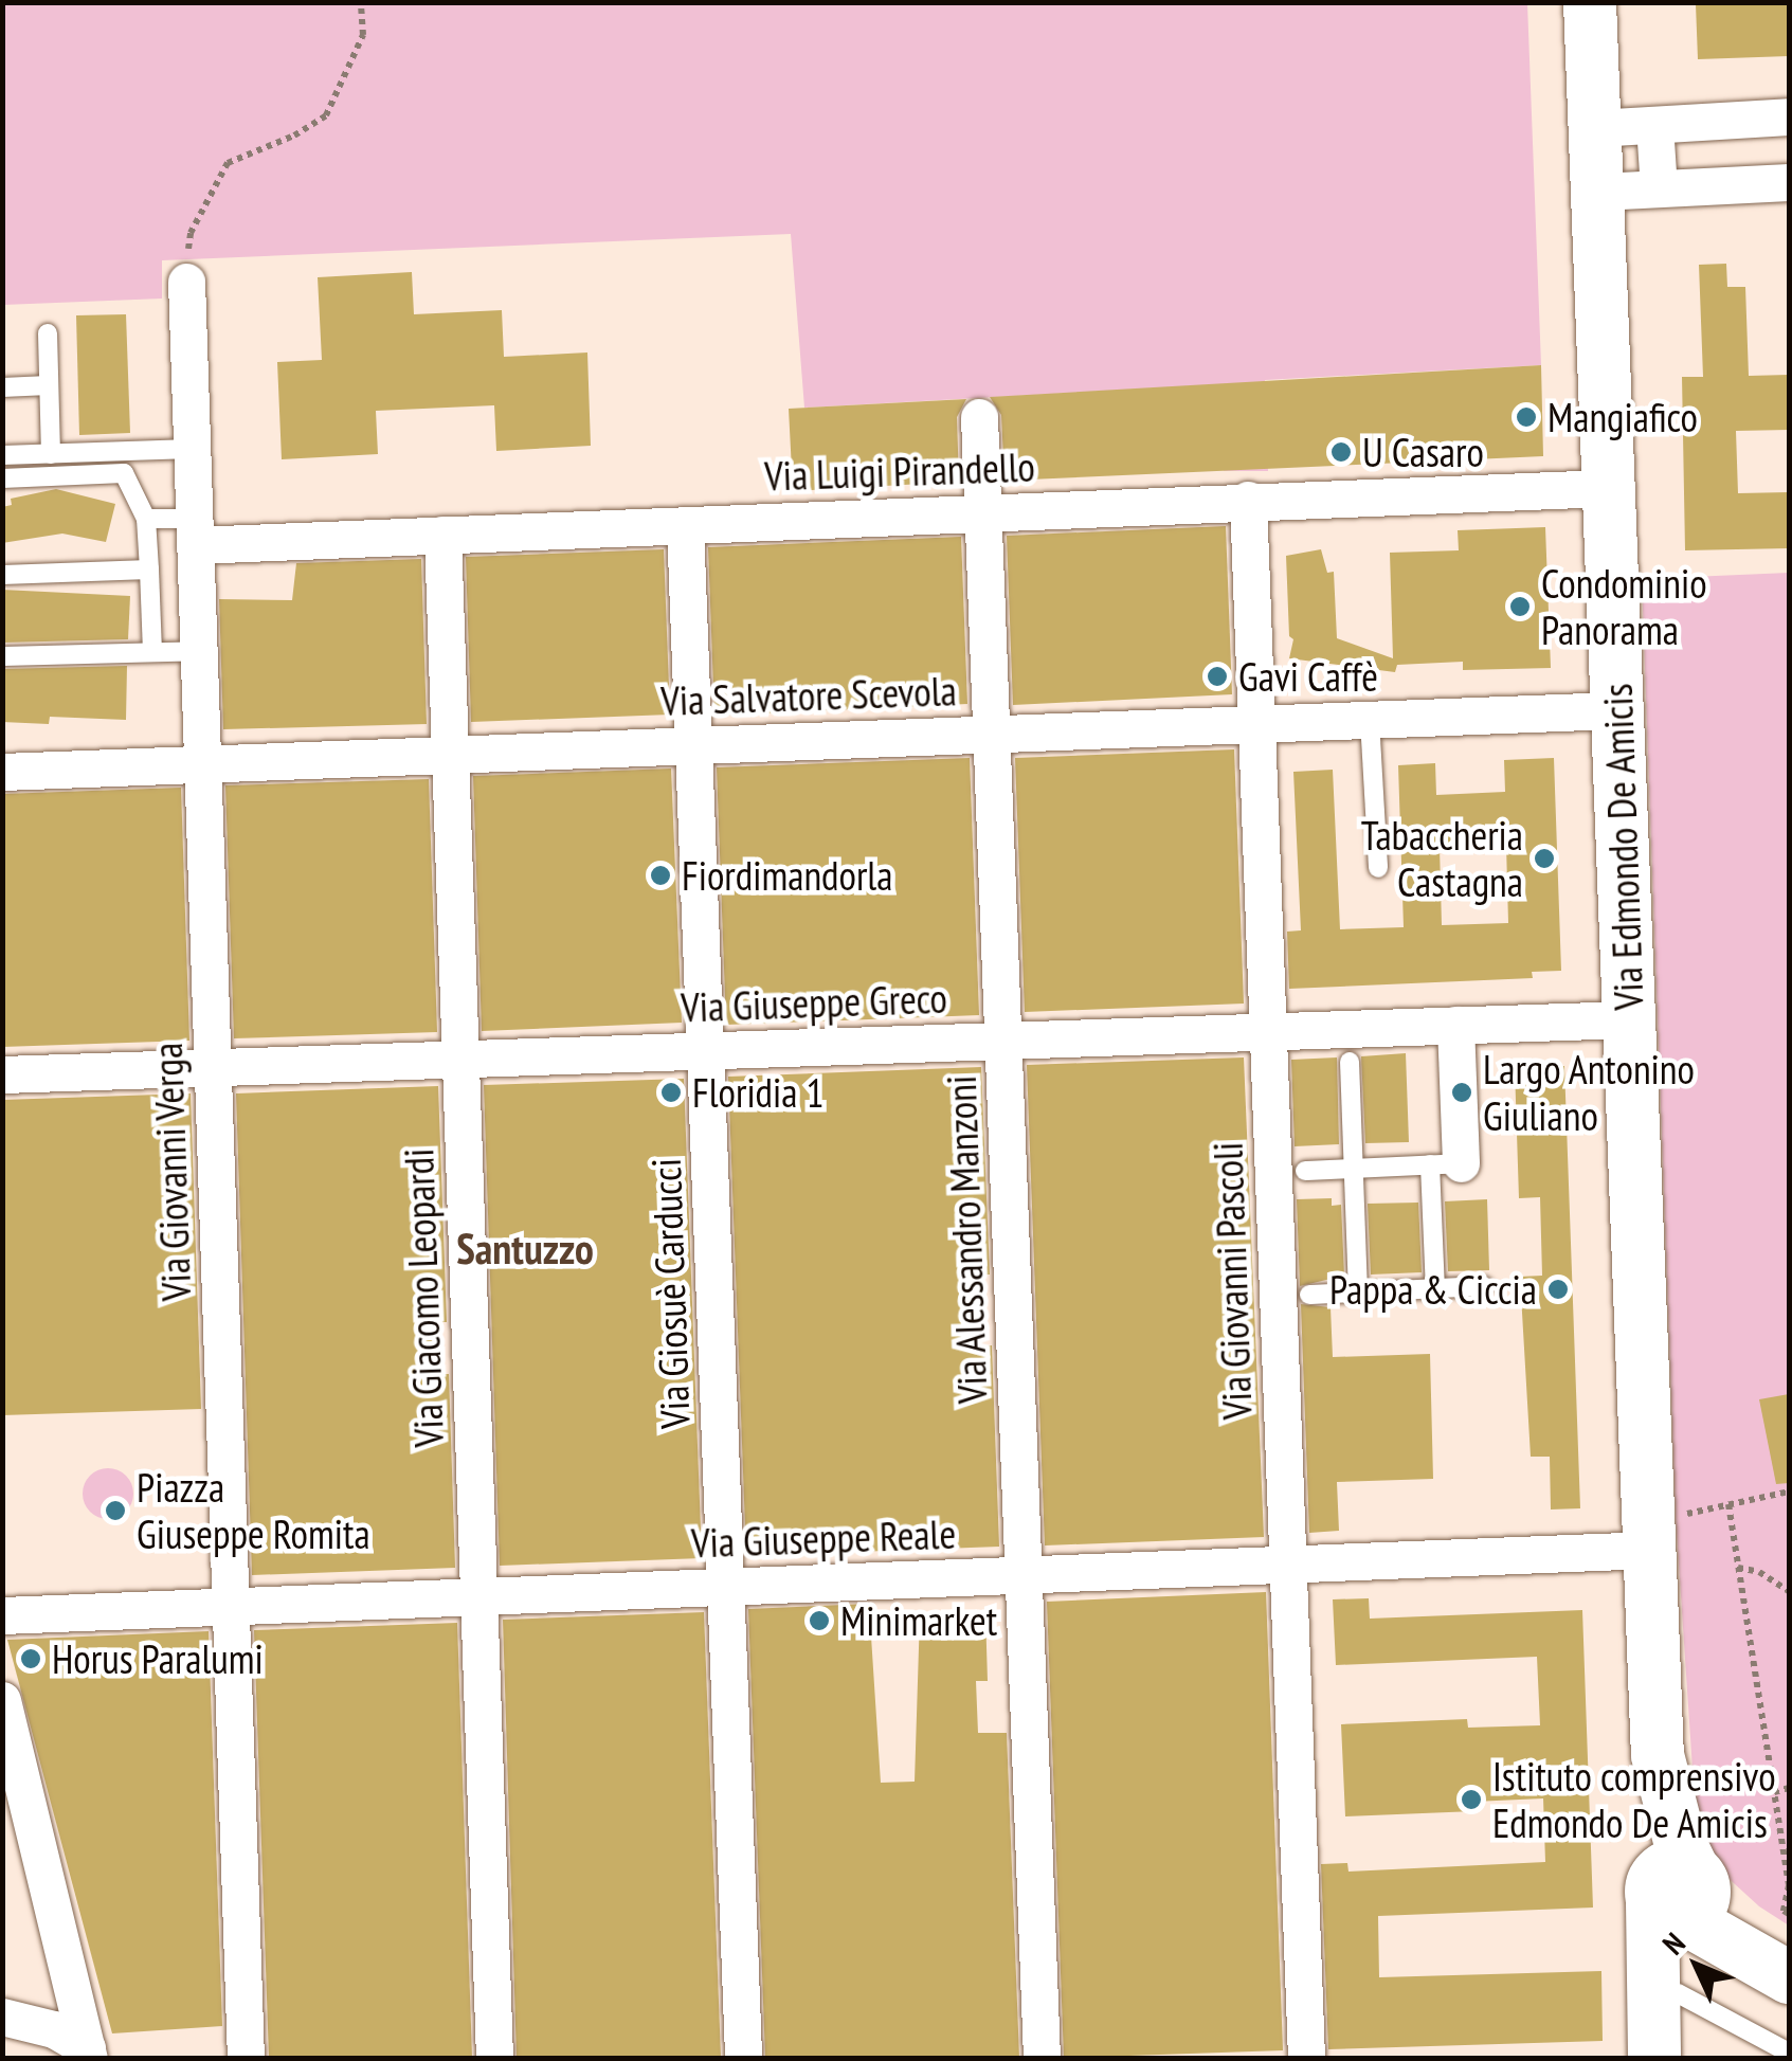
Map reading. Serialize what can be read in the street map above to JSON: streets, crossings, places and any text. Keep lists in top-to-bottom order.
{
  "streets": {
    "main road": ["Via Edmondo De Amicis"],
    "street": [
      "Via Luigi Pirandello",
      "Via Salvatore Scevola",
      "Via Giuseppe Greco",
      "Via Giovanni Verga",
      "Via Alessandro Manzoni",
      "Via Giovanni Pascoli",
      "Via Giosuè Carducci",
      "Via Giacomo Leopardi",
      "Via Giuseppe Reale"
    ]
  },
  "crossings": [
    ["Via Luigi Pirandello", "Via Edmondo De Amicis"],
    ["Via Luigi Pirandello", "Via Giovanni Verga"],
    ["Via Luigi Pirandello", "Via Alessandro Manzoni"],
    ["Via Luigi Pirandello", "Via Giovanni Pascoli"],
    ["Via Luigi Pirandello", "Via Giosuè Carducci"],
    ["Via Luigi Pirandello", "Via Giacomo Leopardi"],
    ["Via Salvatore Scevola", "Via Edmondo De Amicis"],
    ["Via Salvatore Scevola", "Via Giovanni Verga"],
    ["Via Salvatore Scevola", "Via Alessandro Manzoni"],
    ["Via Salvatore Scevola", "Via Giovanni Pascoli"],
    ["Via Salvatore Scevola", "Via Giosuè Carducci"],
    ["Via Salvatore Scevola", "Via Giacomo Leopardi"],
    ["Via Edmondo De Amicis", "Via Giuseppe Greco"],
    ["Via Edmondo De Amicis", "Via Giuseppe Reale"],
    ["Via Giuseppe Greco", "Via Giovanni Verga"],
    ["Via Giuseppe Greco", "Via Alessandro Manzoni"],
    ["Via Giuseppe Greco", "Via Giovanni Pascoli"],
    ["Via Giuseppe Greco", "Via Giosuè Carducci"],
    ["Via Giuseppe Greco", "Via Giacomo Leopardi"],
    ["Via Giovanni Verga", "Via Giuseppe Reale"],
    ["Via Alessandro Manzoni", "Via Giuseppe Reale"],
    ["Via Giovanni Pascoli", "Via Giuseppe Reale"],
    ["Via Giosuè Carducci", "Via Giuseppe Reale"],
    ["Via Giacomo Leopardi", "Via Giuseppe Reale"]
  ],
  "districts": ["Santuzzo"],
  "places": [
    "Mangiafico",
    "U Casaro",
    "Condominio Panorama",
    "Gavi Caffè",
    "Tabaccheria Castagna",
    "Fiordimandorla",
    "Floridia 1",
    "Largo Antonino Giuliano",
    "Pappa & Ciccia",
    "Piazza Giuseppe Romita",
    "Minimarket",
    "Horus Paralumi",
    "Istituto comprensivo Edmondo De Amicis"
  ],
  "north": "top left"
}
